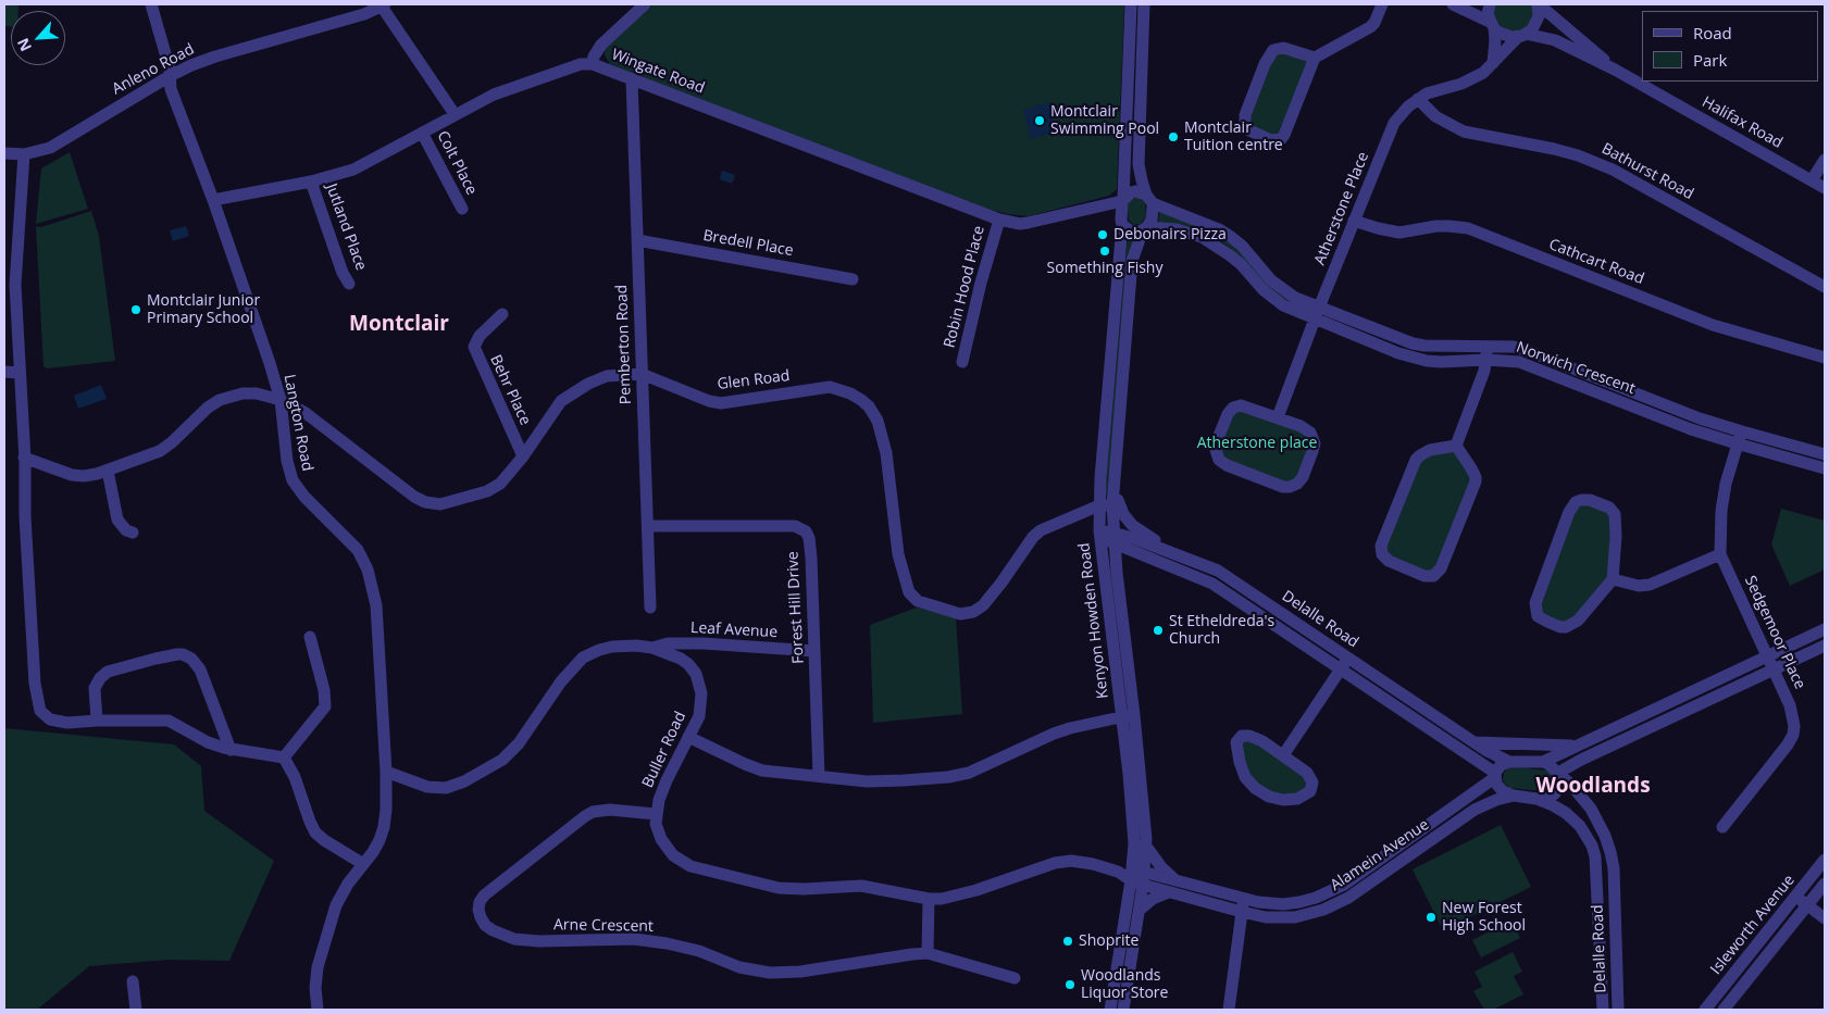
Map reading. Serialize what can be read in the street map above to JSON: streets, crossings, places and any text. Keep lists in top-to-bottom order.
{
  "streets": {
    "street": [
      "Anleno Road",
      "Wingate Road",
      "Halifax Road",
      "Colt Place",
      "Bathurst Road",
      "Atherstone Place",
      "Jutland Place",
      "Bredell Place",
      "Cathcart Road",
      "Robin Hood Place",
      "Pemberton Road",
      "Norwich Crescent",
      "Glen Road",
      "Behr Place",
      "Langton Road",
      "Forest Hill Drive",
      "Delalle Road",
      "Kenyon Howden Road",
      "Leaf Avenue",
      "Sedgemoor Place",
      "Buller Road",
      "Alamein Avenue",
      "Isleworth Avenue",
      "Arne Crescent"
    ]
  },
  "crossings": [
    ["Anleno Road", "Langton Road"],
    ["Wingate Road", "Colt Place"],
    ["Wingate Road", "Jutland Place"],
    ["Wingate Road", "Robin Hood Place"],
    ["Wingate Road", "Pemberton Road"],
    ["Wingate Road", "Norwich Crescent"],
    ["Wingate Road", "Langton Road"],
    ["Wingate Road", "Kenyon Howden Road"],
    ["Halifax Road", "Atherstone Place"],
    ["Bathurst Road", "Atherstone Place"],
    ["Atherstone Place", "Cathcart Road"],
    ["Atherstone Place", "Norwich Crescent"],
    ["Bredell Place", "Pemberton Road"],
    ["Pemberton Road", "Glen Road"],
    ["Pemberton Road", "Forest Hill Drive"],
    ["Norwich Crescent", "Kenyon Howden Road"],
    ["Norwich Crescent", "Sedgemoor Place"],
    ["Glen Road", "Behr Place"],
    ["Glen Road", "Langton Road"],
    ["Glen Road", "Kenyon Howden Road"],
    ["Langton Road", "Buller Road"],
    ["Forest Hill Drive", "Leaf Avenue"],
    ["Delalle Road", "Kenyon Howden Road"],
    ["Delalle Road", "Alamein Avenue"],
    ["Kenyon Howden Road", "Alamein Avenue"],
    ["Leaf Avenue", "Buller Road"],
    ["Buller Road", "Arne Crescent"]
  ],
  "districts": ["Montclair", "Woodlands"],
  "parks": ["Atherstone place"],
  "places": [
    "Montclair Swimming Pool",
    "Montclair Tuition centre",
    "Debonairs Pizza",
    "Something Fishy",
    "Montclair Junior Primary School",
    "St Etheldreda's Church",
    "New Forest High School",
    "Shoprite",
    "Woodlands Liquor Store"
  ],
  "legend": ["Road", "Park"],
  "north": "bottom left"
}
